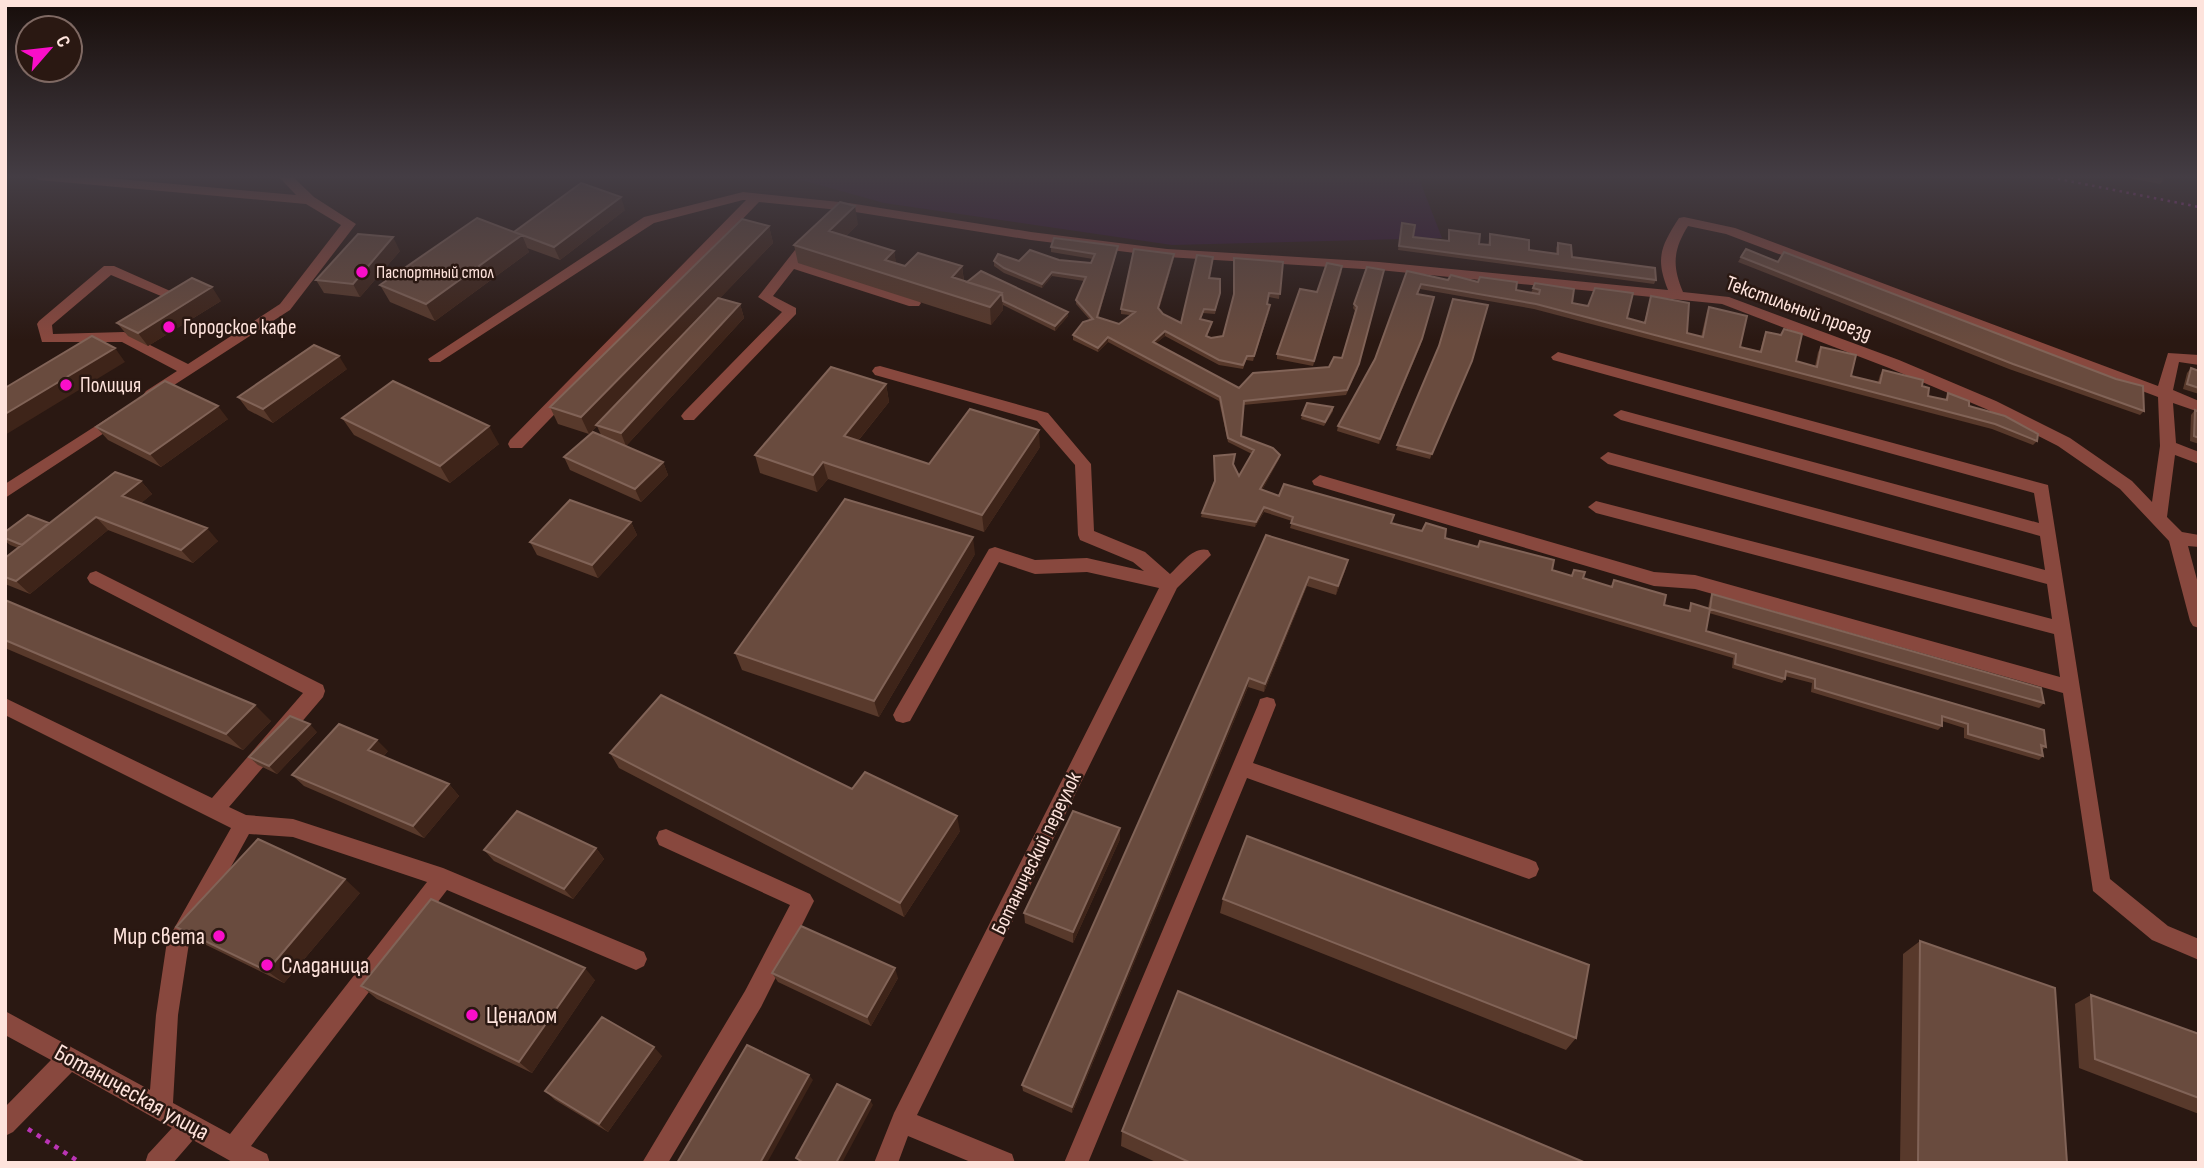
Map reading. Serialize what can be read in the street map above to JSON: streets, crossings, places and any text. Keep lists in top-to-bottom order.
{
  "streets": {
    "street": ["Текстильный проезд", "Ботанический переулок", "Ботаническая улица"]
  },
  "places": [
    "Паспортный стол",
    "Городское кафе",
    "Полиция",
    "Мир света",
    "Сладаница",
    "Ценалом"
  ],
  "north": "top right"
}
